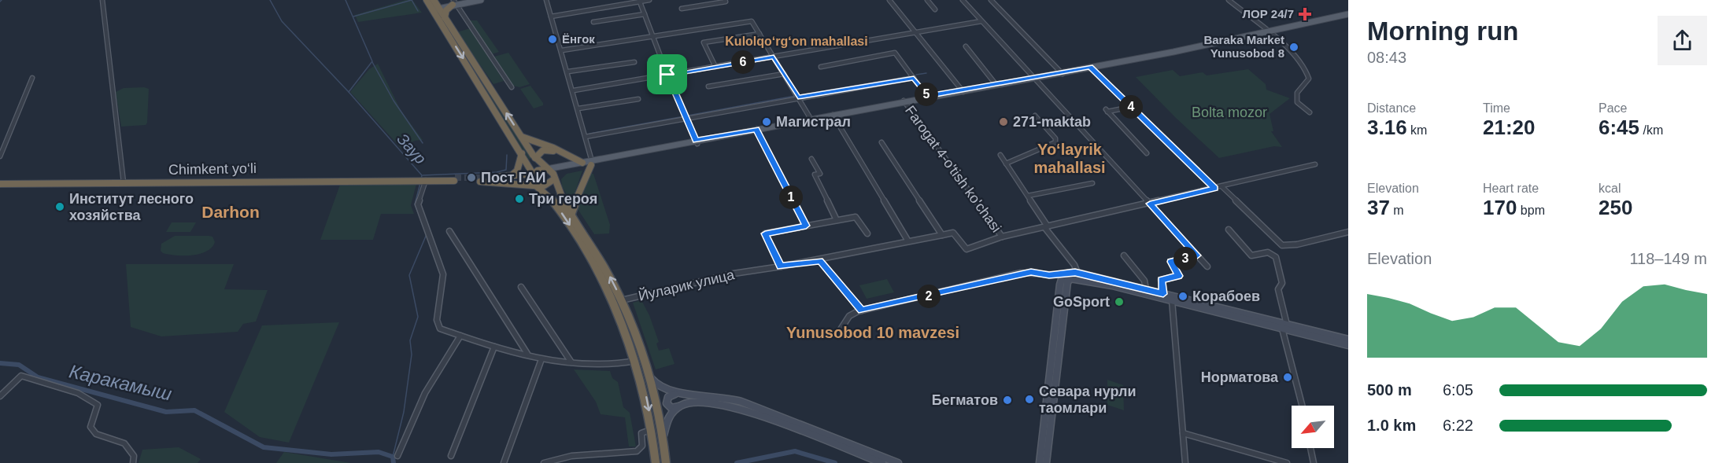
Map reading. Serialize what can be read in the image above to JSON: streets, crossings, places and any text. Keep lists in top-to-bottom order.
{
  "streets": {
    "highway": ["Chimkent yo‘li"],
    "street": ["Farogat 4-o'tish ko'chasi", "Йуларик улица"]
  },
  "districts": [
    "Kulolqoʻrgʻon mahallasi",
    "Yoʻlayrik mahallasi",
    "Darhon",
    "Yunusobod 10 mavzesi"
  ],
  "water": ["Заур", "Каракамыш"],
  "parks": ["Bolta mozor"],
  "places": {
    "health": ["ЛОР 24/7"],
    "other": [
      "Ёнгок",
      "Baraka Market Yunusobod 8",
      "Магистрал",
      "271-maktab",
      "Пост ГАИ",
      "Три героя",
      "Институт лесного хозяйства",
      "Корабоев",
      "GoSport",
      "Норматова",
      "Севара нурли таомлари",
      "Бегматов"
    ]
  },
  "north": "bottom left",
  "page": {
    "heading": ["Morning run", "08:43"],
    "pins": [
      "6",
      "5",
      "4",
      "1",
      "3",
      "2"
    ],
    "stats": [
      ["Distance", "3.16 km"],
      ["Time", "21:20"],
      ["Pace", "6:45 /km"],
      ["Elevation", "37 m"],
      ["Heart rate", "170 bpm"],
      ["kcal", "250"]
    ],
    "chart": ["Elevation", "118–149 m"],
    "list": [
      {
        "name": "500 m",
        "note": "6:05"
      },
      {
        "name": "1.0 km",
        "note": "6:22"
      }
    ]
  }
}
